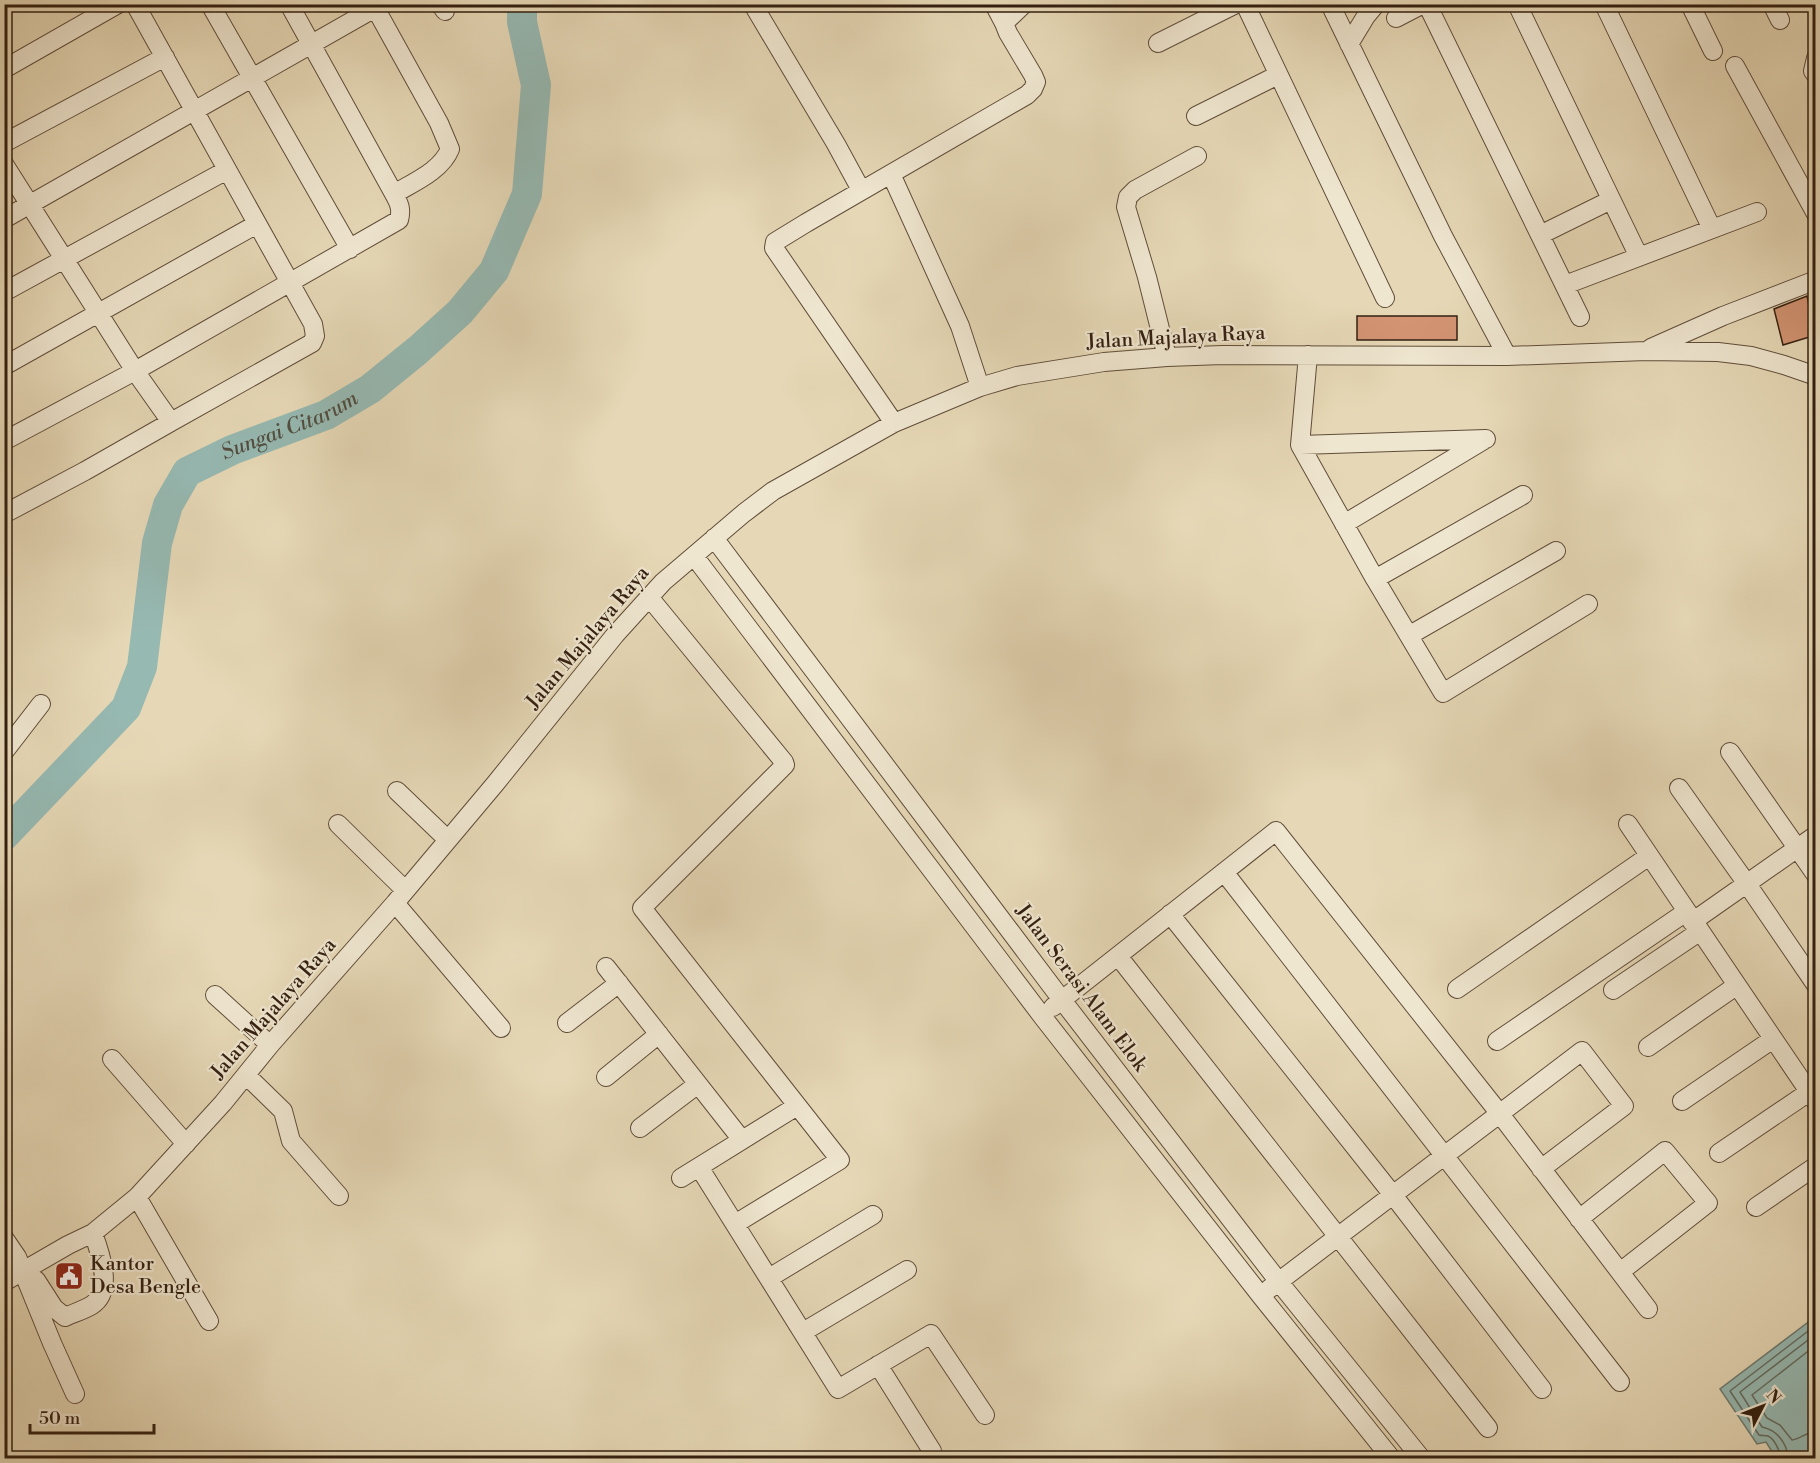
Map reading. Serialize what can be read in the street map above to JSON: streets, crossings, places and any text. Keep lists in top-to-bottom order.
{
  "streets": {
    "street": ["Jalan Majalaya Raya", "Jalan Serasi Alam Elok"]
  },
  "crossings": [
    ["Jalan Majalaya Raya", "Jalan Serasi Alam Elok"]
  ],
  "water": ["Sungai Citarum"],
  "places": {
    "public building": ["Kantor Desa Bengle"]
  },
  "scale_bar": "50 m",
  "north": "top right"
}
